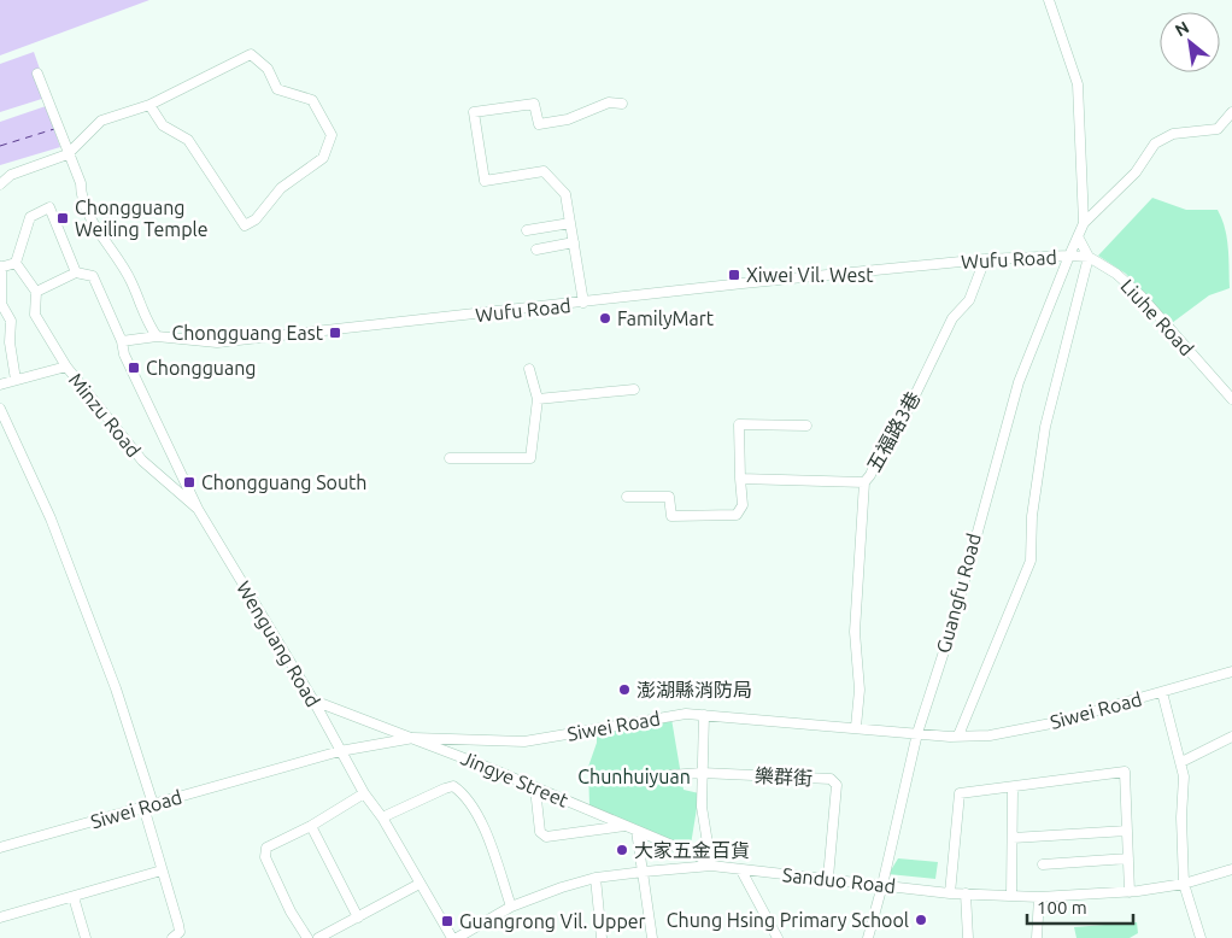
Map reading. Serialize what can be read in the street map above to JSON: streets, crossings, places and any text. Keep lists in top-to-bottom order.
{
  "streets": {
    "street": [
      "Wufu Road",
      "Liuhe Road",
      "Minzu Road",
      "五福路3巷",
      "Guangfu Road",
      "Wenguang Road",
      "Siwei Road",
      "樂群街",
      "Jingye Street",
      "Sanduo Road"
    ]
  },
  "crossings": [
    ["Wufu Road", "Liuhe Road"],
    ["Wufu Road", "五福路3巷"],
    ["Wufu Road", "Guangfu Road"],
    ["Wufu Road", "Wenguang Road"],
    ["Liuhe Road", "Guangfu Road"],
    ["Minzu Road", "Wenguang Road"],
    ["五福路3巷", "Siwei Road"],
    ["Guangfu Road", "Siwei Road"],
    ["Guangfu Road", "Sanduo Road"],
    ["Wenguang Road", "Siwei Road"],
    ["Wenguang Road", "Jingye Street"],
    ["Siwei Road", "Jingye Street"],
    ["樂群街", "Sanduo Road"],
    ["Jingye Street", "Sanduo Road"]
  ],
  "parks": ["Chunhuiyuan"],
  "places": {
    "transit": [
      "Chongguang Weiling Temple",
      "Xiwei Vil. West",
      "Chongguang East",
      "Chongguang",
      "Chongguang South",
      "Guangrong Vil. Upper"
    ],
    "other": [
      "FamilyMart",
      "澎湖縣消防局",
      "大家五金百貨",
      "Chung Hsing Primary School"
    ]
  },
  "scale_bar": "100 m",
  "north": "top left"
}
